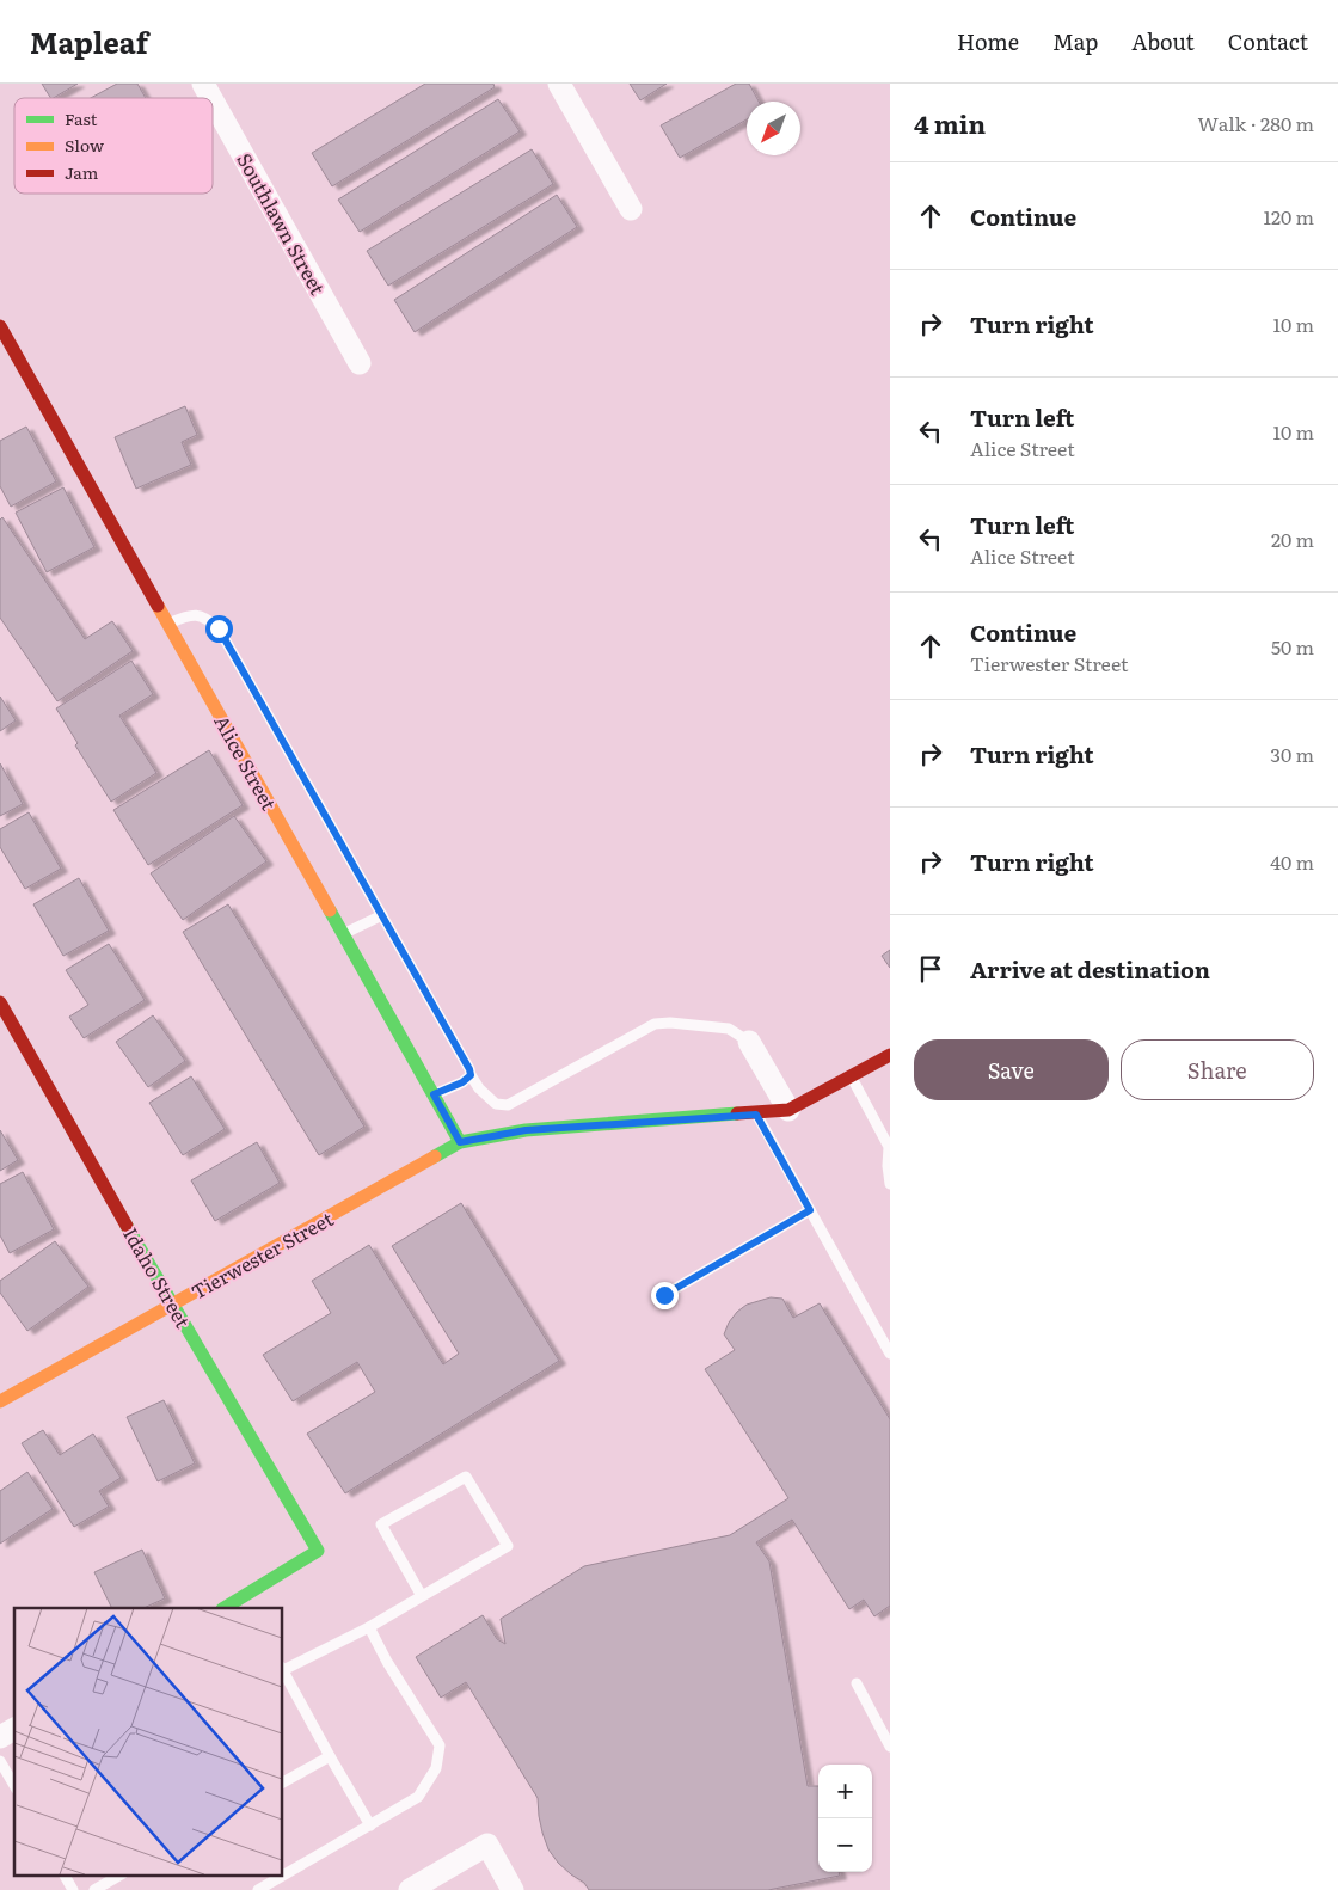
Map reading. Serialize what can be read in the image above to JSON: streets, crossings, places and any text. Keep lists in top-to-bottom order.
{
  "streets": {
    "street": [
      "Southlawn Street",
      "Alice Street",
      "Tierwester Street",
      "Idaho Street"
    ]
  },
  "crossings": [
    ["Alice Street", "Tierwester Street"],
    ["Tierwester Street", "Idaho Street"]
  ],
  "legend": ["Fast", "Slow", "Jam"],
  "north": "bottom left",
  "page": {
    "header": "Mapleaf",
    "nav": [
      "Home",
      "Map",
      "About",
      "Contact"
    ],
    "heading": ["4 min", "Walk · 280 m"],
    "list": [
      ["Continue", "120 m"],
      ["Turn right", "10 m"],
      ["Turn left", "Alice Street", "10 m"],
      ["Turn left", "Alice Street", "20 m"],
      ["Continue", "Tierwester Street", "50 m"],
      ["Turn right", "30 m"],
      ["Turn right", "40 m"],
      "Arrive at destination"
    ],
    "buttons": ["Save", "Share"],
    "map_buttons": ["+", "−"]
  }
}
